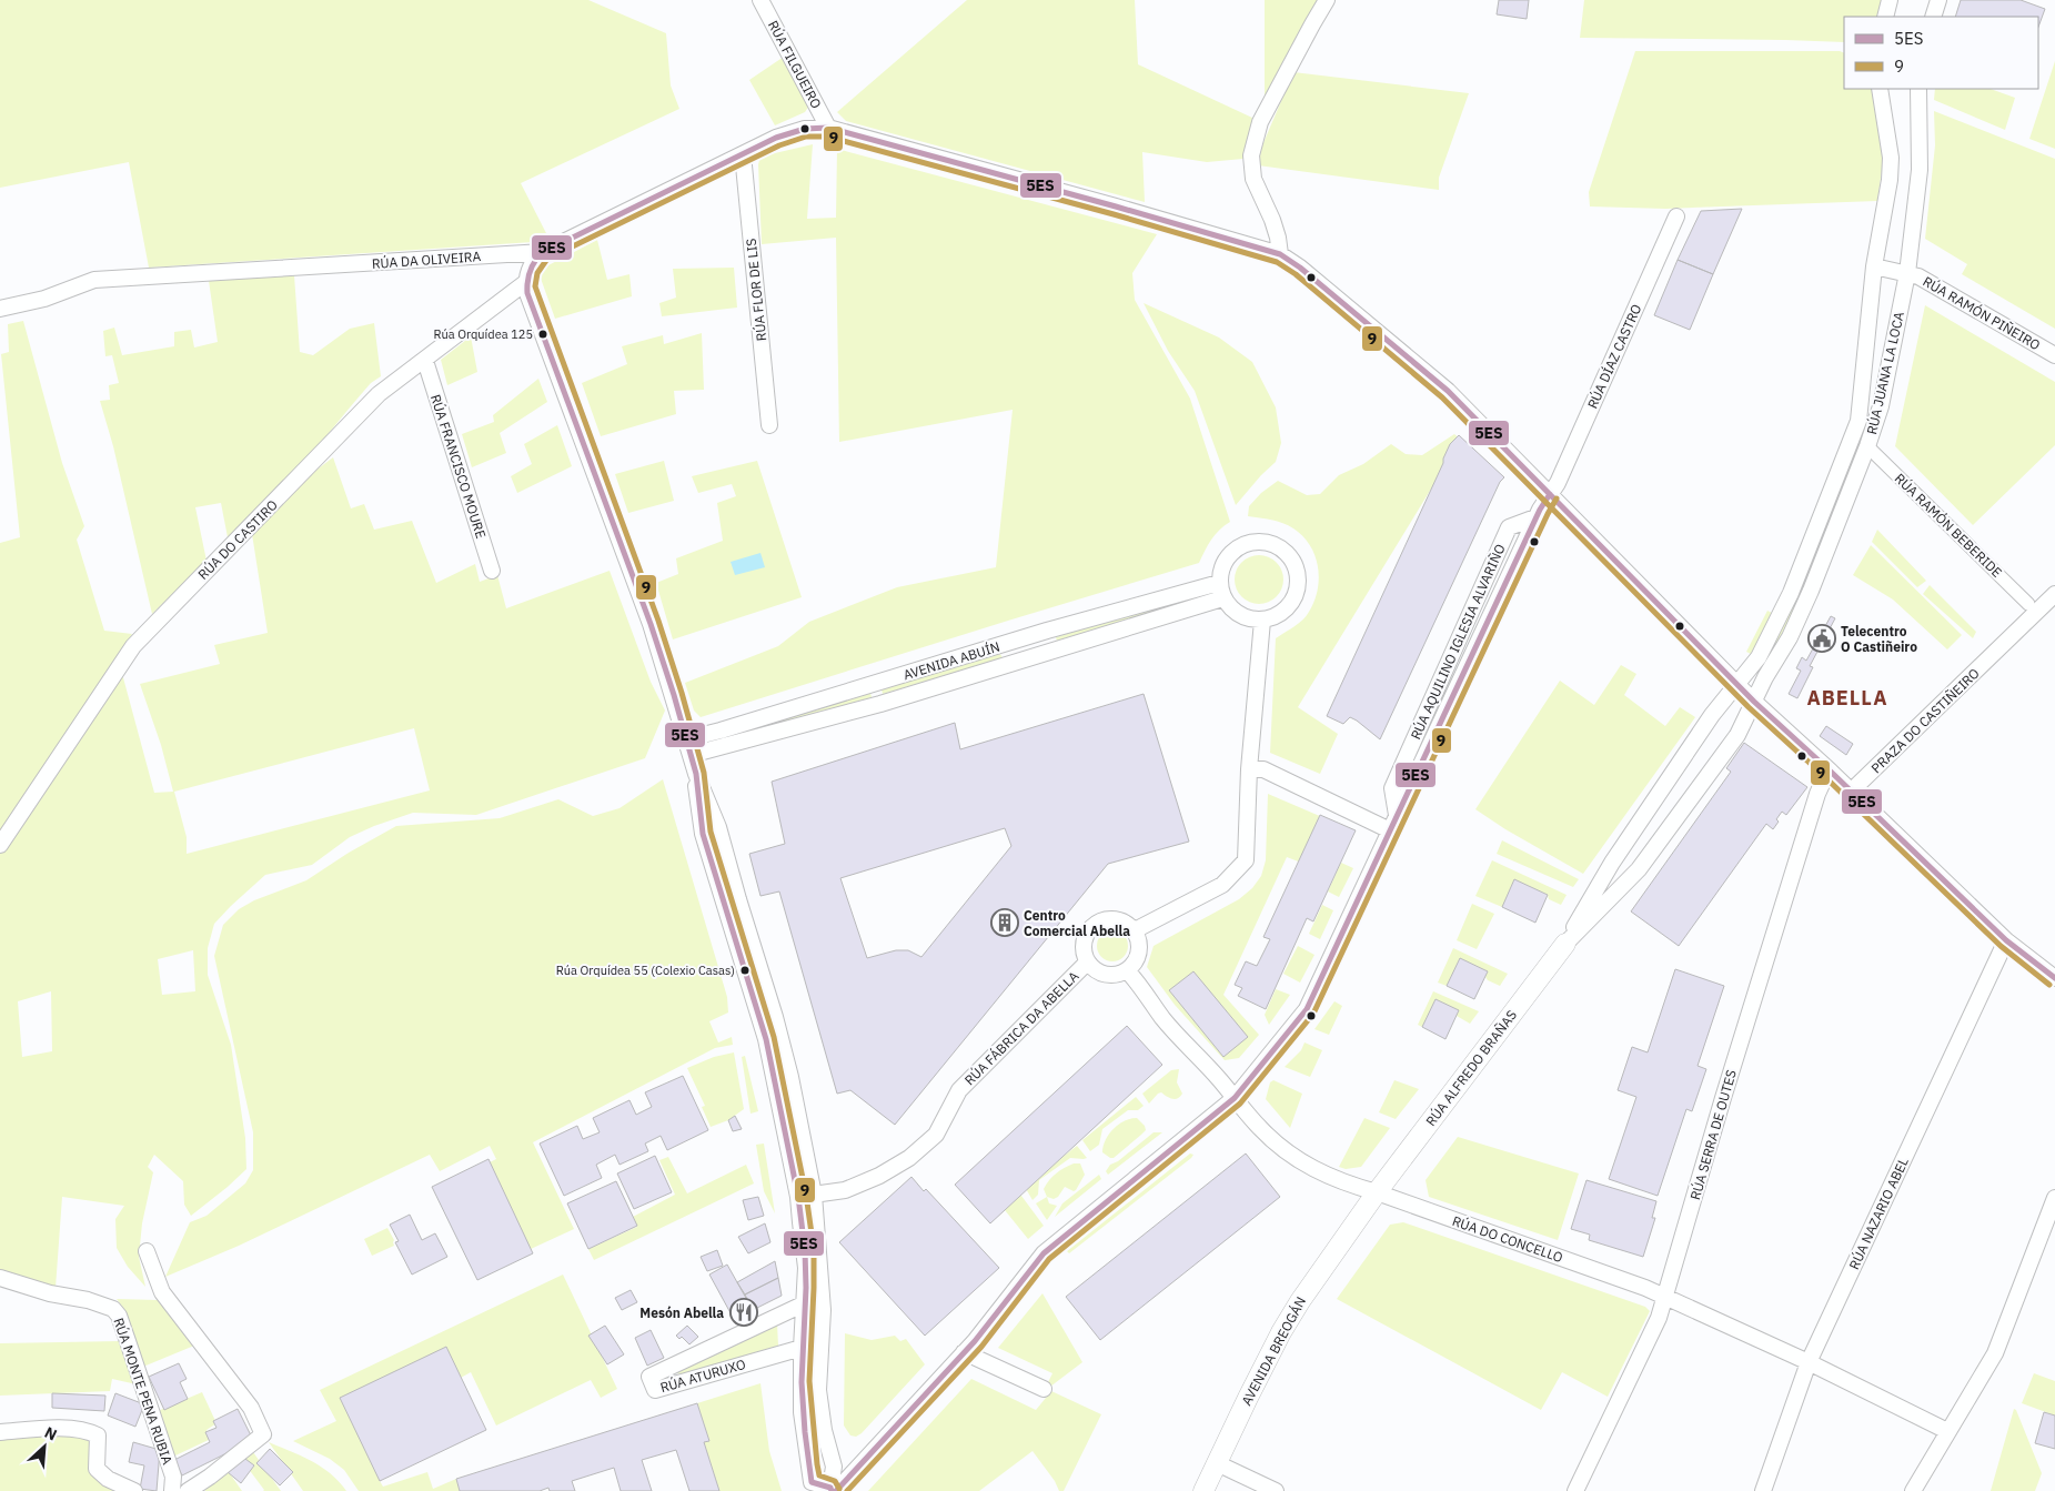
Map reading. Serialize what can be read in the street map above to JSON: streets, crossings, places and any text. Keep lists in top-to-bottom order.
{
  "streets": {
    "street": [
      "RÚA FILGUEIRO",
      "RÚA DA OLIVEIRA",
      "RÚA FLOR DE LIS",
      "RÚA RAMÓN PIÑEIRO",
      "RÚA DÍAZ CASTRO",
      "RÚA JUANA LA LOCA",
      "RÚA FRANCISCO MOURE",
      "RÚA RAMÓN BEBERIDE",
      "RÚA DO CASTIRO",
      "RÚA AQUILINO IGLESIA ALVARIÑO",
      "AVENIDA ABUÍN",
      "PRAZA DO CASTIÑEIRO",
      "RÚA FÁBRICA DA ABELLA",
      "RÚA ALFREDO BRAÑAS",
      "RÚA SERRA DE OUTES",
      "RÚA NAZARIO ABEL",
      "RÚA DO CONCELLO",
      "AVENIDA BREOGÁN",
      "RÚA ATURUXO",
      "RÚA MONTE PENA RUBIA"
    ]
  },
  "crossings": [
    ["RÚA FILGUEIRO", "RÚA DA OLIVEIRA"],
    ["RÚA DA OLIVEIRA", "RÚA FLOR DE LIS"],
    ["RÚA RAMÓN PIÑEIRO", "RÚA JUANA LA LOCA"],
    ["RÚA DÍAZ CASTRO", "RÚA AQUILINO IGLESIA ALVARIÑO"],
    ["RÚA JUANA LA LOCA", "RÚA RAMÓN BEBERIDE"],
    ["RÚA JUANA LA LOCA", "RÚA ALFREDO BRAÑAS"],
    ["RÚA FRANCISCO MOURE", "RÚA DO CASTIRO"],
    ["RÚA AQUILINO IGLESIA ALVARIÑO", "RÚA DO CONCELLO"],
    ["RÚA FÁBRICA DA ABELLA", "RÚA DO CONCELLO"],
    ["RÚA ALFREDO BRAÑAS", "RÚA DO CONCELLO"],
    ["RÚA ALFREDO BRAÑAS", "AVENIDA BREOGÁN"],
    ["RÚA SERRA DE OUTES", "RÚA DO CONCELLO"],
    ["RÚA NAZARIO ABEL", "RÚA DO CONCELLO"],
    ["RÚA DO CONCELLO", "AVENIDA BREOGÁN"]
  ],
  "districts": ["ABELLA"],
  "places": {
    "other": ["Rúa Orquídea 125", "Rúa Orquídea 55 (Colexio Casas)"],
    "public building": ["Telecentro O Castiñeiro"],
    "building": ["Centro Comercial Abella"],
    "restaurant": ["Mesón Abella"]
  },
  "lines": ["transit line 5ES", "transit line 9"],
  "legend": ["5ES", "9"],
  "north": "top right"
}
